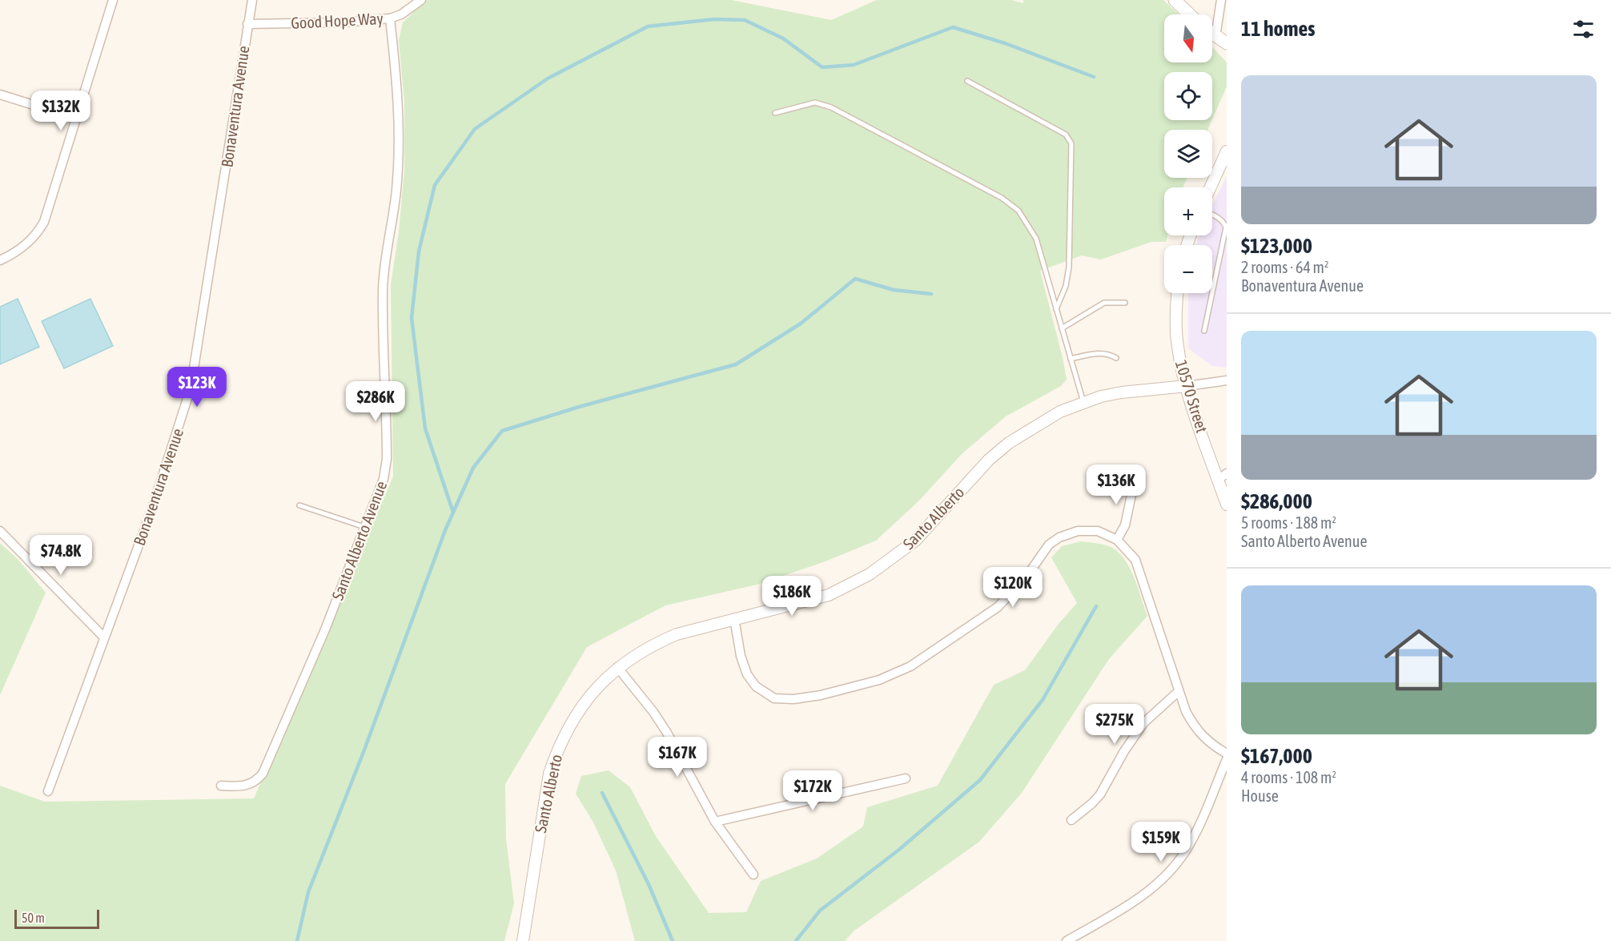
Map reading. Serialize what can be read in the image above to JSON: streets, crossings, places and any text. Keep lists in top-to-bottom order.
{
  "streets": {
    "street": [
      "Good Hope Way",
      "Bonaventura Avenue",
      "10570 Street",
      "Santo Alberto",
      "Santo Alberto Avenue"
    ]
  },
  "crossings": [
    ["Good Hope Way", "Bonaventura Avenue"],
    ["Good Hope Way", "Santo Alberto Avenue"],
    ["10570 Street", "Santo Alberto"]
  ],
  "scale_bar": "50 m",
  "north": "bottom",
  "page": {
    "heading": "11 homes",
    "map_buttons": ["+", "−"],
    "list": [
      {
        "name": "$123,000",
        "note": "2 rooms · 64 m² · Bonaventura Avenue"
      },
      {
        "name": "$286,000",
        "note": "5 rooms · 188 m² · Santo Alberto Avenue"
      },
      {
        "name": "$167,000",
        "note": "4 rooms · 108 m² · House"
      }
    ],
    "price": [
      "$132K",
      "$123K",
      "$286K",
      "$136K",
      "$74.8K",
      "$120K",
      "$186K",
      "$275K",
      "$167K",
      "$172K",
      "$159K"
    ],
    "scale": "50 m"
  }
}
